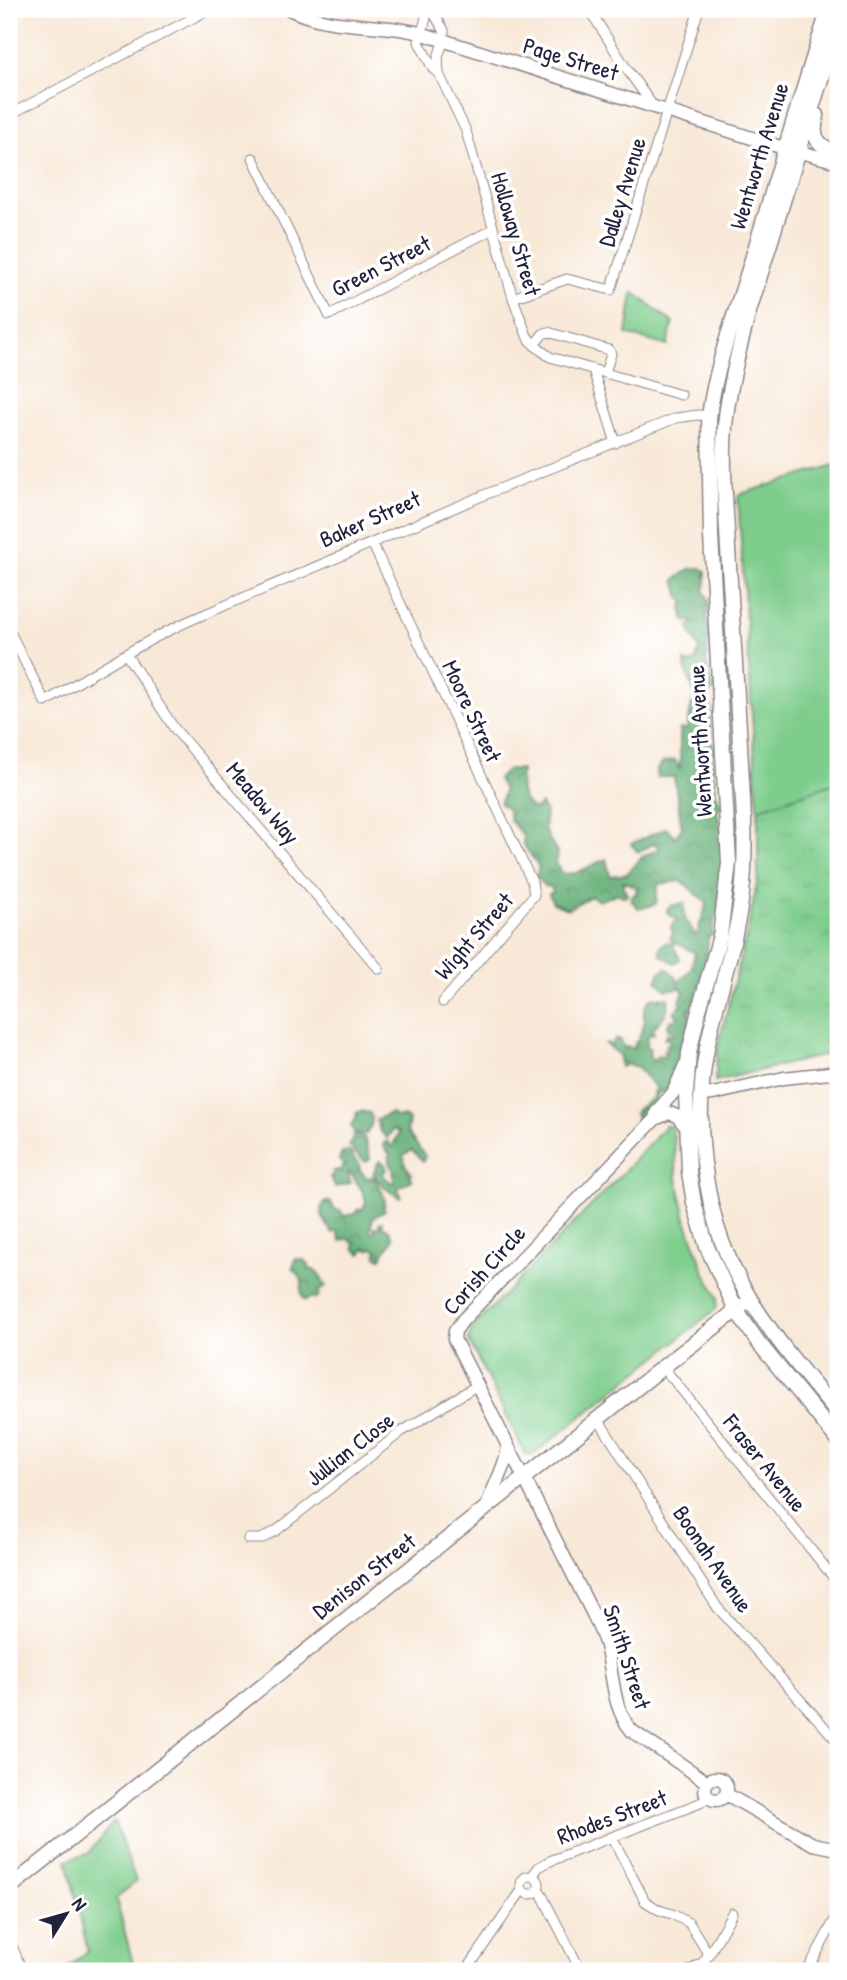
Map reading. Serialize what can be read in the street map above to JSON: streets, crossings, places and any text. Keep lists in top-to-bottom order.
{
  "streets": {
    "main road": ["Wentworth Avenue", "Baker Street", "Denison Street"],
    "street": [
      "Page Street",
      "Dalley Avenue",
      "Holloway Street",
      "Green Street",
      "Moore Street",
      "Meadow Way",
      "Wight Street",
      "Corish Circle",
      "Jullian Close",
      "Fraser Avenue",
      "Boonah Avenue",
      "Smith Street",
      "Rhodes Street"
    ]
  },
  "crossings": [
    ["Page Street", "Wentworth Avenue"],
    ["Page Street", "Dalley Avenue"],
    ["Page Street", "Holloway Street"],
    ["Wentworth Avenue", "Baker Street"],
    ["Wentworth Avenue", "Corish Circle"],
    ["Wentworth Avenue", "Denison Street"],
    ["Dalley Avenue", "Holloway Street"],
    ["Holloway Street", "Green Street"],
    ["Baker Street", "Moore Street"],
    ["Baker Street", "Meadow Way"],
    ["Moore Street", "Wight Street"],
    ["Corish Circle", "Jullian Close"],
    ["Corish Circle", "Denison Street"],
    ["Corish Circle", "Smith Street"],
    ["Fraser Avenue", "Denison Street"],
    ["Boonah Avenue", "Denison Street"],
    ["Denison Street", "Smith Street"],
    ["Smith Street", "Rhodes Street"]
  ],
  "north": "top right"
}
